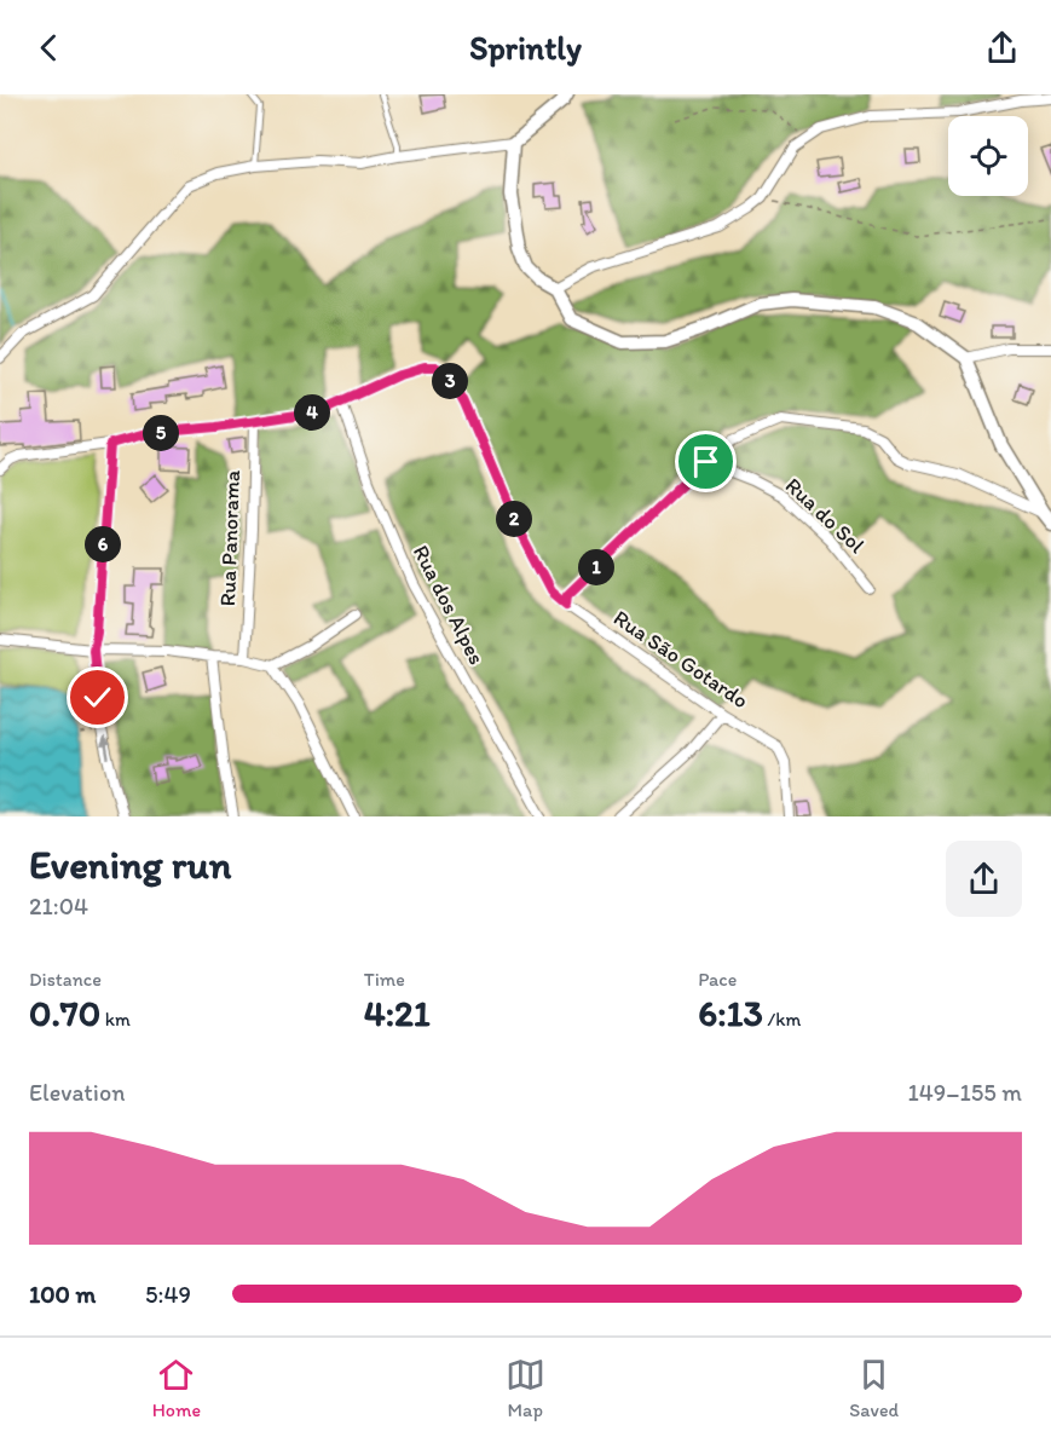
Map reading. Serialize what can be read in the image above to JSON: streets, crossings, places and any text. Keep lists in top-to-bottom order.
{
  "streets": {
    "street": [
      "Rua do Sol",
      "Rua Panorama",
      "Rua dos Alpes",
      "Rua São Gotardo"
    ]
  },
  "crossings": [
    ["Rua Panorama", "Rua São Gotardo"],
    ["Rua dos Alpes", "Rua São Gotardo"]
  ],
  "page": {
    "header": "Sprintly",
    "pins": [
      "3",
      "4",
      "5",
      "2",
      "6",
      "1"
    ],
    "heading": ["Evening run", "21:04"],
    "stats": [
      ["Distance", "0.70 km"],
      ["Time", "4:21"],
      ["Pace", "6:13 /km"]
    ],
    "chart": ["Elevation", "149–155 m"],
    "list": [
      {
        "name": "100 m",
        "note": "5:49"
      }
    ],
    "tabs": ["Home", "Map", "Saved"]
  }
}
